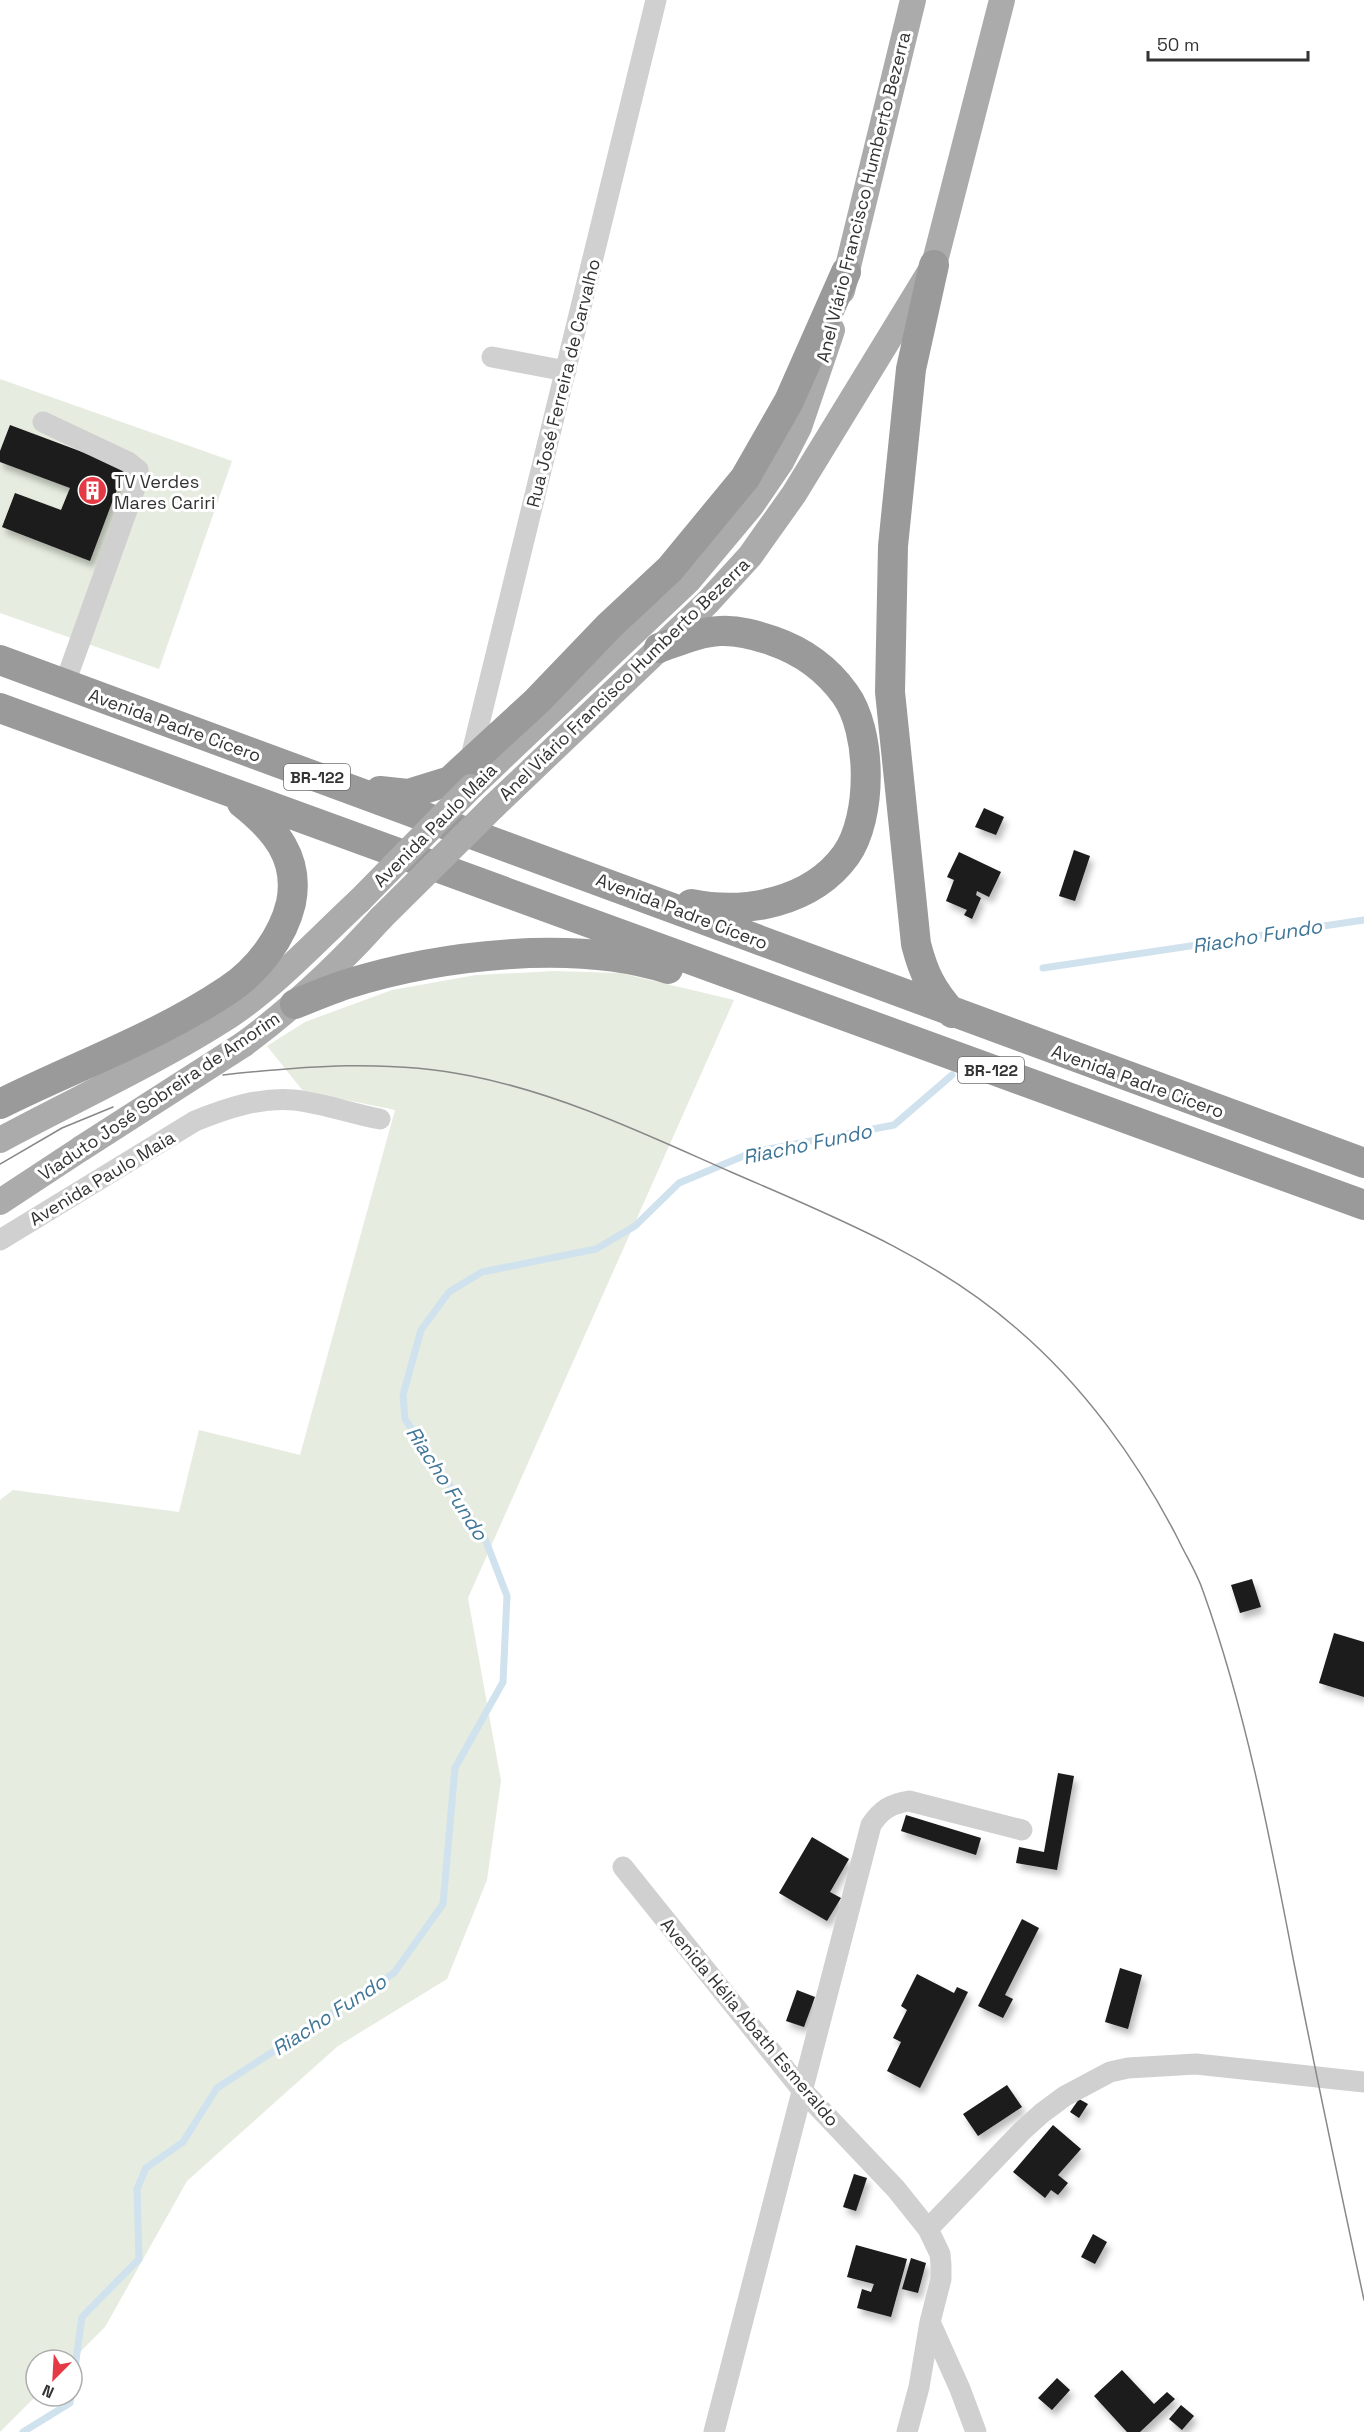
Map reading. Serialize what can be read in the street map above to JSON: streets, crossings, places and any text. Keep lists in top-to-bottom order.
{
  "streets": {
    "highway": ["Avenida Padre Cícero", "BR-122"],
    "main road": ["Anel Viário Francisco Humberto Bezerra", "Avenida Paulo Maia", "Viaduto José Sobreira de Amorim"],
    "street": ["Rua José Ferreira de Carvalho", "Avenida Hélia Abath Esmeraldo"]
  },
  "crossings": [
    ["Anel Viário Francisco Humberto Bezerra", "Avenida Paulo Maia"],
    ["Anel Viário Francisco Humberto Bezerra", "Viaduto José Sobreira de Amorim"],
    ["Rua José Ferreira de Carvalho", "Avenida Paulo Maia"]
  ],
  "water": ["Riacho Fundo"],
  "places": {
    "building": ["TV Verdes Mares Cariri"]
  },
  "scale_bar": "50 m",
  "north": "bottom left"
}
